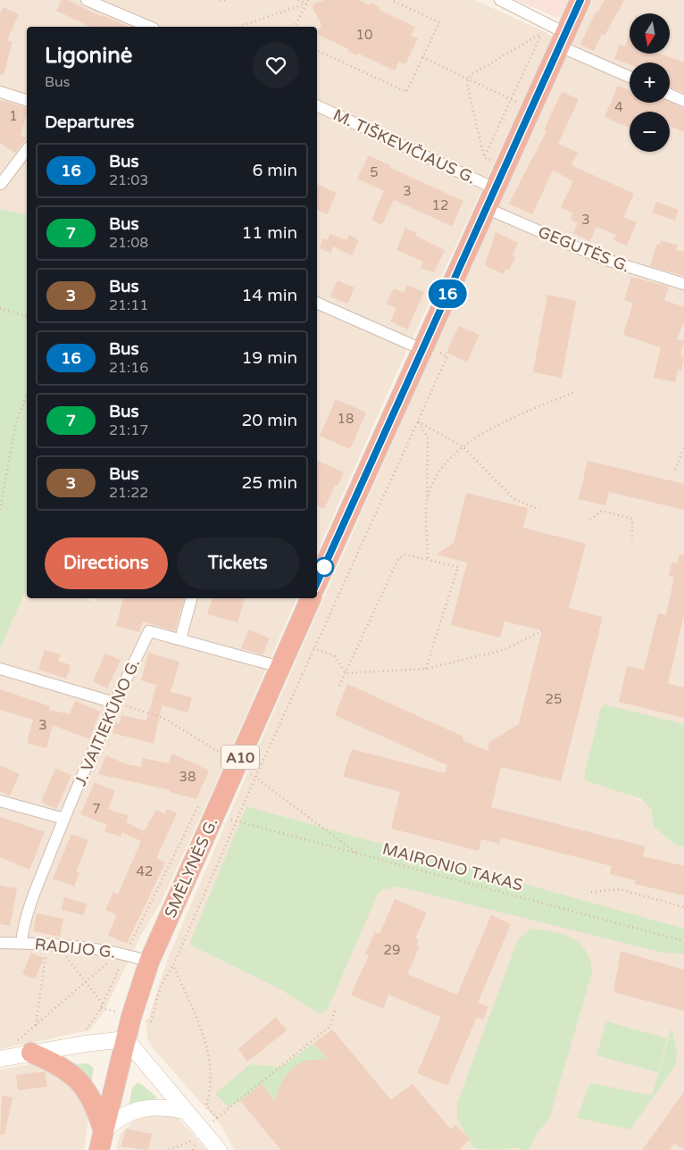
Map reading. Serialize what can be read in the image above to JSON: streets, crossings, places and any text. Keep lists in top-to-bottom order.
{
  "streets": {
    "highway": ["A10", "SMĖLYNĖS G."],
    "street": [
      "M. TIŠKEVIČIAUS G.",
      "GEGUTĖS G.",
      "J. VAITIEKŪNO G.",
      "RADIJO G."
    ],
    "path": ["MAIRONIO TAKAS"]
  },
  "crossings": [
    ["J. VAITIEKŪNO G.", "SMĖLYNĖS G."],
    ["J. VAITIEKŪNO G.", "RADIJO G."],
    ["MAIRONIO TAKAS", "SMĖLYNĖS G."],
    ["SMĖLYNĖS G.", "RADIJO G."]
  ],
  "lines": ["bus line 16"],
  "house_numbers": [
    "10",
    "4",
    "1",
    "5",
    "3",
    "12",
    "3",
    "18",
    "25",
    "3",
    "38",
    "7",
    "42",
    "29"
  ],
  "north": "bottom",
  "page": {
    "on_map": "16",
    "map_buttons": ["+", "−"],
    "heading": [
      ["Ligoninė", "Bus"],
      "Departures"
    ],
    "list": [
      {
        "mark": "16",
        "name": "Bus",
        "note": "21:03",
        "value": "6 min"
      },
      {
        "mark": "7",
        "name": "Bus",
        "note": "21:08",
        "value": "11 min"
      },
      {
        "mark": "3",
        "name": "Bus",
        "note": "21:11",
        "value": "14 min"
      },
      {
        "mark": "16",
        "name": "Bus",
        "note": "21:16",
        "value": "19 min"
      },
      {
        "mark": "7",
        "name": "Bus",
        "note": "21:17",
        "value": "20 min"
      },
      {
        "mark": "3",
        "name": "Bus",
        "note": "21:22",
        "value": "25 min"
      }
    ],
    "buttons": ["Directions", "Tickets"]
  }
}
